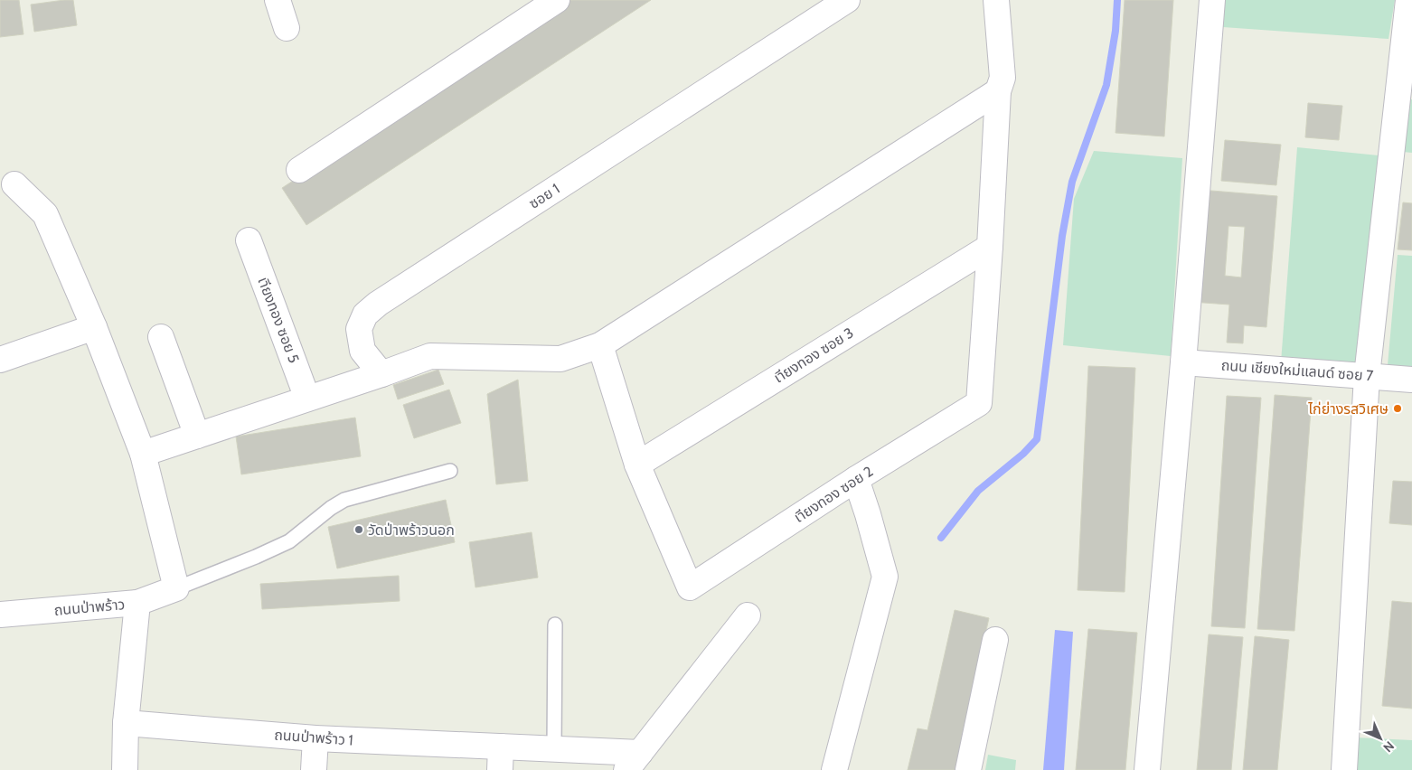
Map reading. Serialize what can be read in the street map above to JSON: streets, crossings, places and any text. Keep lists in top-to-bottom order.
{
  "streets": {
    "street": [
      "ซอย 1",
      "เาียงทอง ซอย 5",
      "เาียงทอง ซอย 3",
      "ถนน เชียงใหม่แลนด์ ซอย 7",
      "เาียงทอง ซอย 2",
      "ถนนป่าพร้าว",
      "ถนนป่าพร้าว 1"
    ]
  },
  "crossings": [
    ["เาียงทอง ซอย 3", "เาียงทอง ซอย 2"]
  ],
  "places": ["ไก่ย่างรสวิเศษ", "วัดป่าพร้าวนอก"],
  "north": "bottom right"
}
